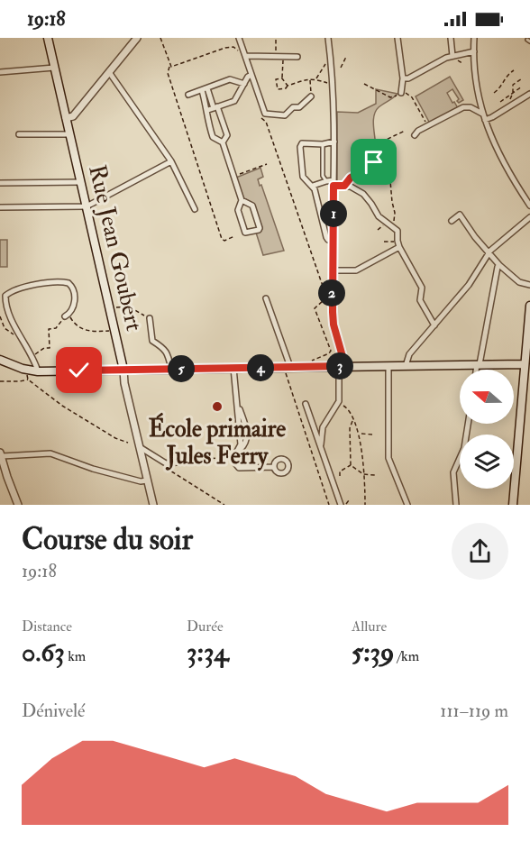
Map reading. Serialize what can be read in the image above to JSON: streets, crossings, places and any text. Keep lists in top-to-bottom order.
{
  "streets": {
    "main road": ["Rue Jean Goubert"]
  },
  "places": ["École primaire Jules Ferry"],
  "north": "left",
  "page": {
    "status": "19:18",
    "pins": [
      "1",
      "2",
      "3",
      "4",
      "5"
    ],
    "heading": ["Course du soir", "19:18"],
    "stats": [
      ["Distance", "0.63 km"],
      ["Durée", "3:34"],
      ["Allure", "5:39 /km"]
    ],
    "chart": ["Dénivelé", "111–119 m"]
  }
}
